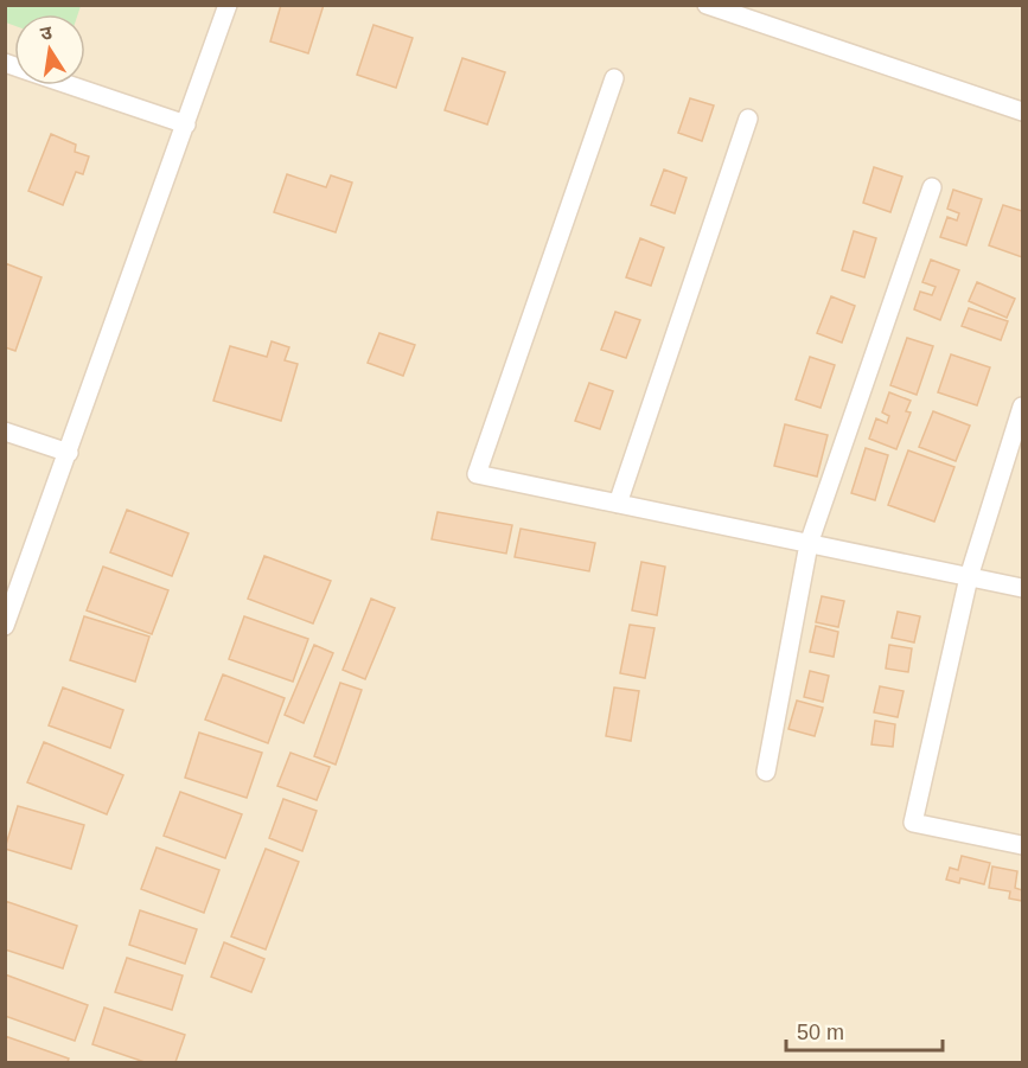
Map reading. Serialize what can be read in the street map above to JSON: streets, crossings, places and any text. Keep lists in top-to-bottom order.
{
  "scale_bar": "50 m",
  "north": "top"
}
